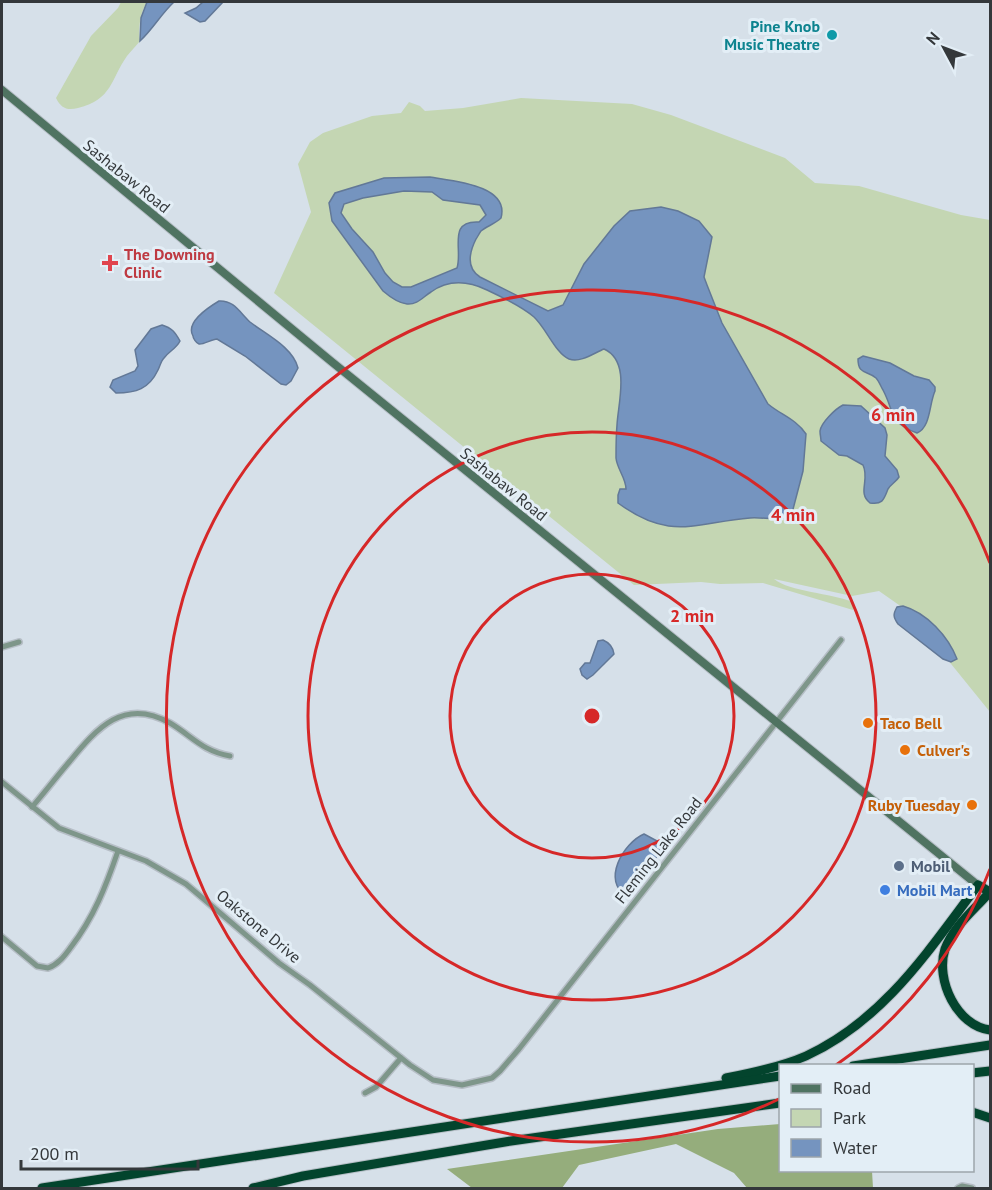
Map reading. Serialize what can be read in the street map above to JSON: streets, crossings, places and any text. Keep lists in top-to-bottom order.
{
  "streets": {
    "main road": ["Sashabaw Road"],
    "street": ["Fleming Lake Road", "Oakstone Drive"]
  },
  "crossings": [
    ["Sashabaw Road", "Fleming Lake Road"],
    ["Fleming Lake Road", "Oakstone Drive"]
  ],
  "places": {
    "other": [
      "Pine Knob Music Theatre",
      "Taco Bell",
      "Culver's",
      "Ruby Tuesday",
      "Mobil",
      "Mobil Mart"
    ],
    "health": ["The Downing Clinic"]
  },
  "legend": ["Road", "Park", "Water"],
  "scale_bar": "200 m",
  "north": "top left",
  "rings": ["6 min", "4 min", "2 min"]
}
